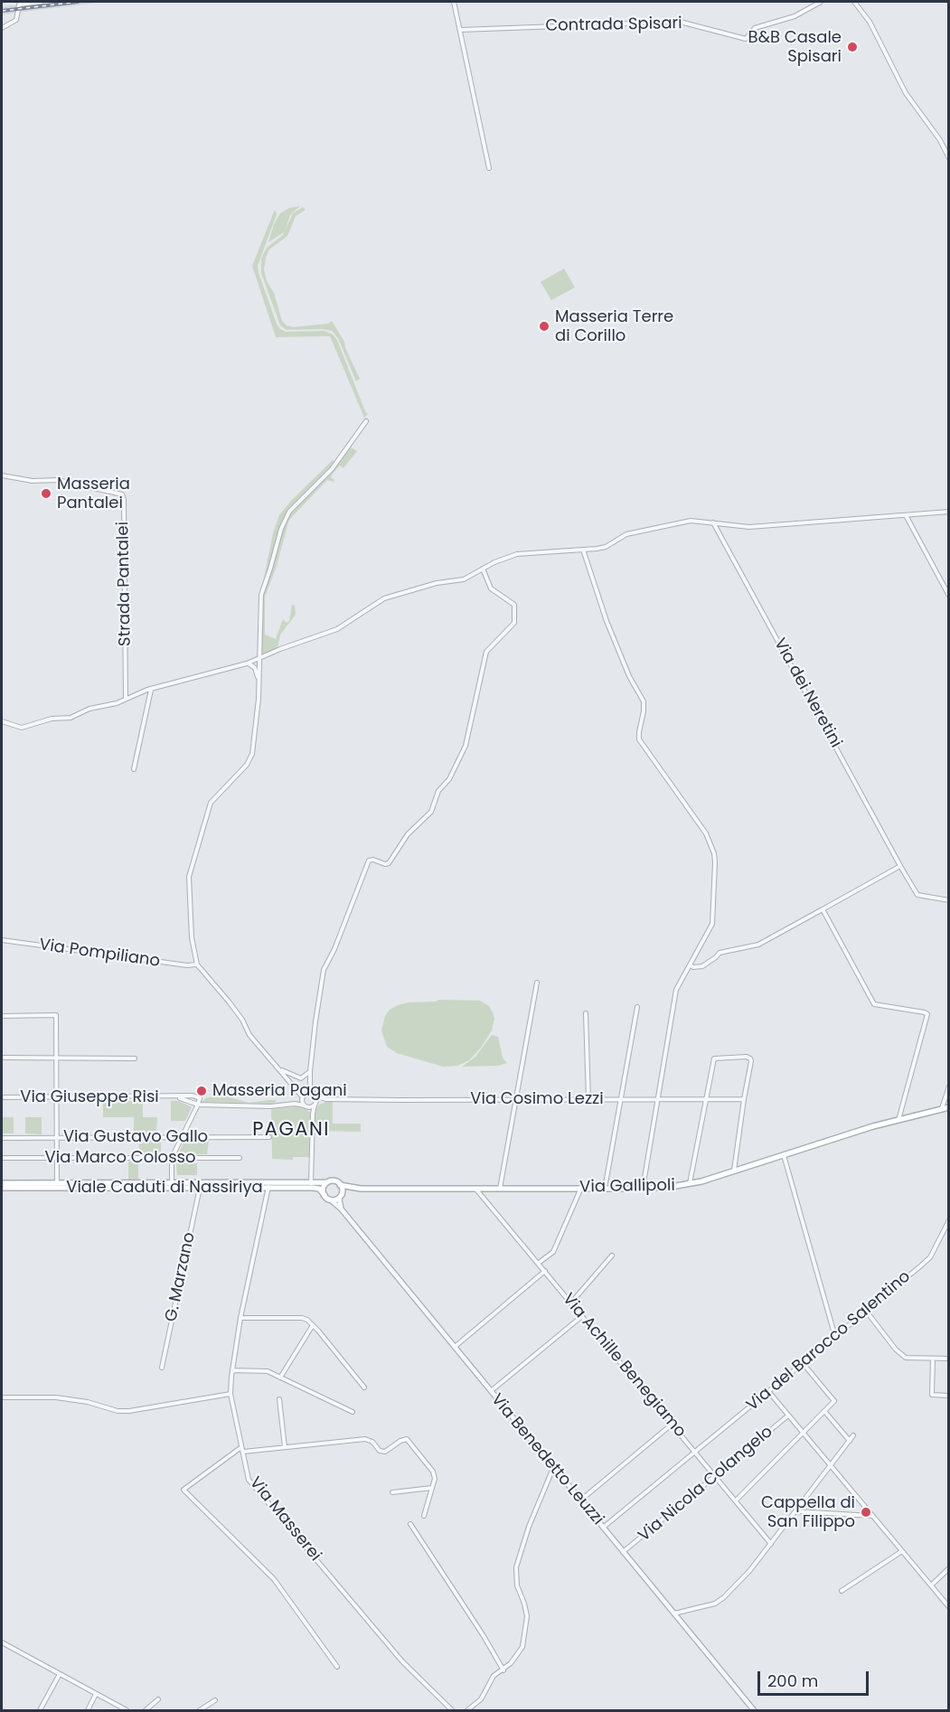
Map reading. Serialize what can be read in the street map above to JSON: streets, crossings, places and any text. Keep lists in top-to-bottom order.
{
  "streets": {
    "main road": ["Via Gallipoli", "Viale Caduti di Nassiriya"],
    "street": [
      "Contrada Spisari",
      "Strada Pantalei",
      "Via dei Neretini",
      "Via Pompiliano",
      "Via Giuseppe Risi",
      "Via Cosimo Lezzi",
      "Via Gustavo Gallo",
      "Via Marco Colosso",
      "G. Marzano",
      "Via del Barocco Salentino",
      "Via Achille Benegiamo",
      "Via Benedetto Leuzzi",
      "Via Nicola Colangelo",
      "Via Masserei"
    ]
  },
  "crossings": [
    ["Via Giuseppe Risi", "Via Cosimo Lezzi"],
    ["Via Gallipoli", "Viale Caduti di Nassiriya"],
    ["Via Gallipoli", "Via Achille Benegiamo"],
    ["Via Gallipoli", "Via Benedetto Leuzzi"],
    ["Viale Caduti di Nassiriya", "G. Marzano"],
    ["Viale Caduti di Nassiriya", "Via Benedetto Leuzzi"],
    ["Viale Caduti di Nassiriya", "Via Masserei"],
    ["Via del Barocco Salentino", "Via Achille Benegiamo"],
    ["Via del Barocco Salentino", "Via Benedetto Leuzzi"],
    ["Via Achille Benegiamo", "Via Nicola Colangelo"],
    ["Via Benedetto Leuzzi", "Via Nicola Colangelo"]
  ],
  "districts": ["PAGANI"],
  "places": [
    "B&B Casale Spisari",
    "Masseria Terre di Corillo",
    "Masseria Pantalei",
    "Masseria Pagani",
    "Cappella di San Filippo"
  ],
  "scale_bar": "200 m"
}
